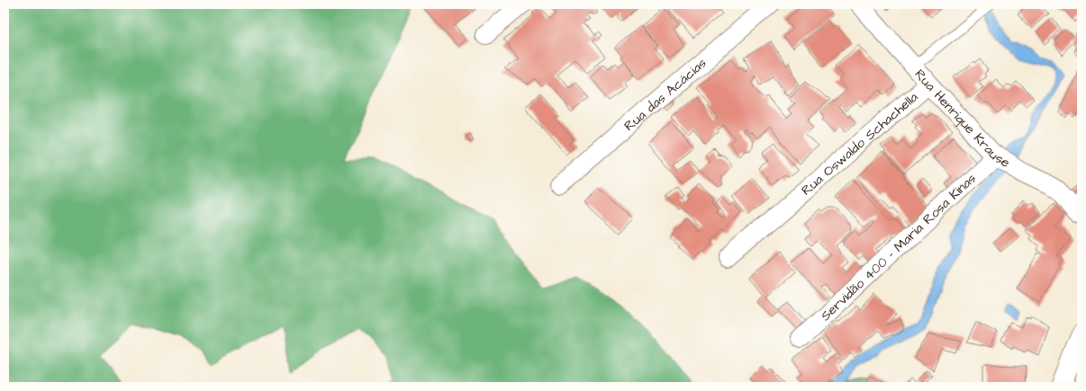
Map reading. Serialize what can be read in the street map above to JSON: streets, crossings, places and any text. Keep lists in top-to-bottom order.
{
  "streets": {
    "street": [
      "Rua das Acácias",
      "Rua Henrique Krause",
      "Rua Oswaldo Schachella",
      "Servidão 400 - Maria Rosa Kinas"
    ]
  },
  "crossings": [
    ["Rua Henrique Krause", "Rua Oswaldo Schachella"],
    ["Rua Henrique Krause", "Servidão 400 - Maria Rosa Kinas"]
  ]
}
